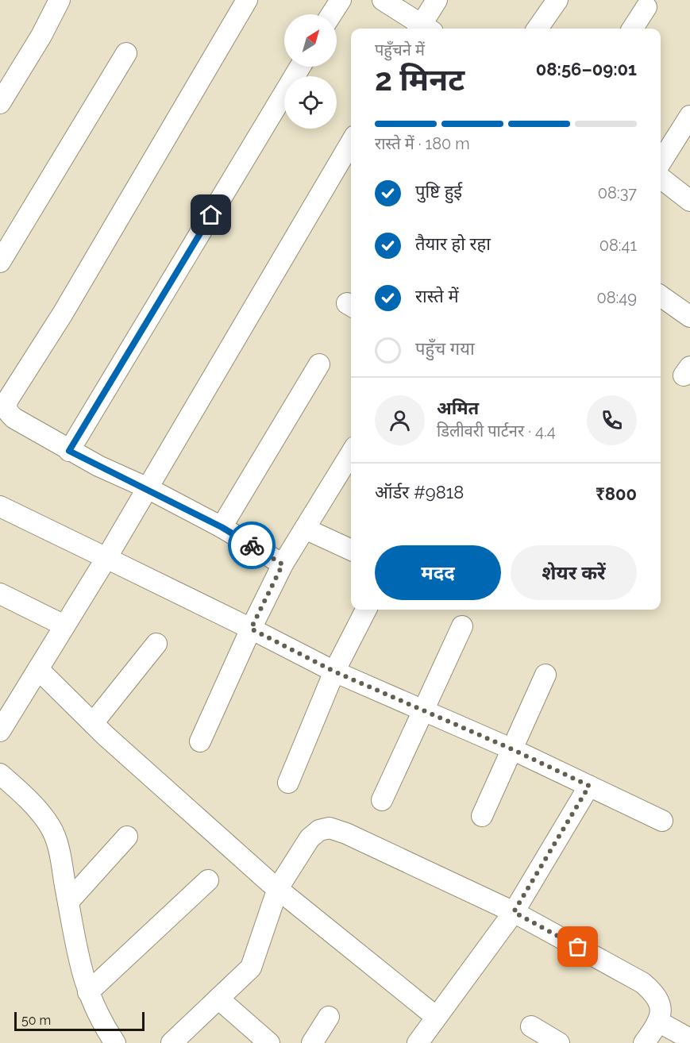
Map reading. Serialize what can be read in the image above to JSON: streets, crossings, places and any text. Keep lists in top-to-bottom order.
{
  "scale_bar": "50 m",
  "north": "top right",
  "page": {
    "heading": ["2 मिनट", "पहुँचने में", "08:56–09:01"],
    "panel": [
      "अमित",
      "डिलीवरी पार्टनर · 4.4",
      "ऑर्डर #9818",
      "₹800"
    ],
    "bar": "रास्ते में · 180 m",
    "list": [
      ["पुष्टि हुई", "08:37"],
      ["तैयार हो रहा", "08:41"],
      ["रास्ते में", "08:49"],
      "पहुँच गया"
    ],
    "buttons": ["मदद", "शेयर करें"],
    "scale": "50 m"
  }
}
